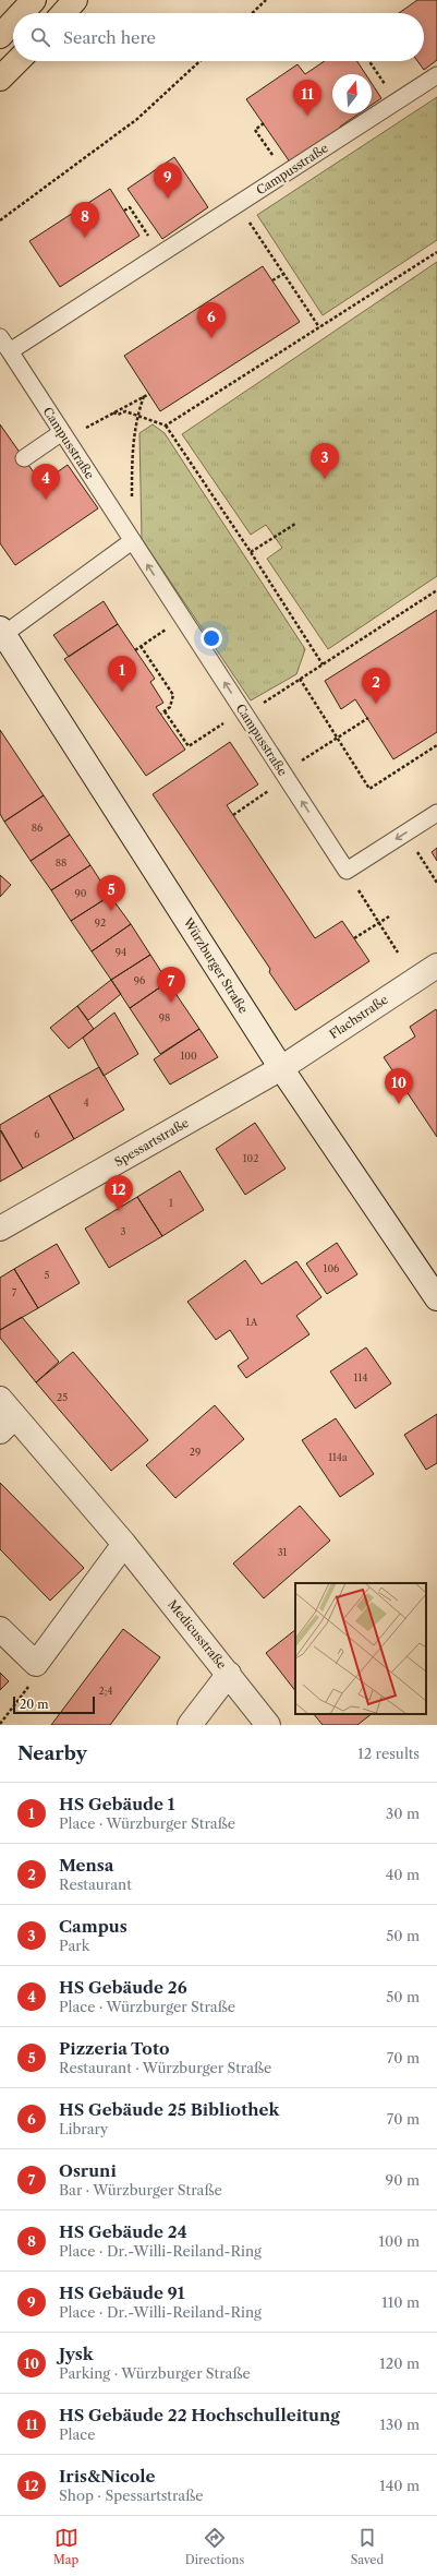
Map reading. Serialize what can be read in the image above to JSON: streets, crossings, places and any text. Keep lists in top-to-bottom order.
{
  "streets": {
    "street": [
      "Würzburger Straße",
      "Flachstraße",
      "Spessartstraße",
      "Medicusstraße"
    ],
    "lane": ["Campusstraße"]
  },
  "crossings": [
    ["Würzburger Straße", "Flachstraße"],
    ["Würzburger Straße", "Spessartstraße"],
    ["Flachstraße", "Spessartstraße"]
  ],
  "house_numbers": [
    "86",
    "88",
    "90",
    "92",
    "94",
    "96",
    "98",
    "100",
    "4",
    "6",
    "102",
    "1",
    "3",
    "106",
    "5",
    "7",
    "1A",
    "114",
    "25",
    "29",
    "114a",
    "31",
    "2;4"
  ],
  "scale_bar": "20 m",
  "north": "top",
  "page": {
    "search": "Search here",
    "pins": [
      "11",
      "9",
      "8",
      "6",
      "3",
      "4",
      "1",
      "2",
      "5",
      "7",
      "10",
      "12"
    ],
    "scale": "20 m",
    "heading": ["Nearby", "12 results"],
    "list": [
      {
        "mark": "1",
        "name": "HS Gebäude 1",
        "note": "Place · Würzburger Straße",
        "value": "30 m"
      },
      {
        "mark": "2",
        "name": "Mensa",
        "note": "Restaurant",
        "value": "40 m"
      },
      {
        "mark": "3",
        "name": "Campus",
        "note": "Park",
        "value": "50 m"
      },
      {
        "mark": "4",
        "name": "HS Gebäude 26",
        "note": "Place · Würzburger Straße",
        "value": "50 m"
      },
      {
        "mark": "5",
        "name": "Pizzeria Toto",
        "note": "Restaurant · Würzburger Straße",
        "value": "70 m"
      },
      {
        "mark": "6",
        "name": "HS Gebäude 25 Bibliothek",
        "note": "Library",
        "value": "70 m"
      },
      {
        "mark": "7",
        "name": "Osruni",
        "note": "Bar · Würzburger Straße",
        "value": "90 m"
      },
      {
        "mark": "8",
        "name": "HS Gebäude 24",
        "note": "Place · Dr.-Willi-Reiland-Ring",
        "value": "100 m"
      },
      {
        "mark": "9",
        "name": "HS Gebäude 91",
        "note": "Place · Dr.-Willi-Reiland-Ring",
        "value": "110 m"
      },
      {
        "mark": "10",
        "name": "Jysk",
        "note": "Parking · Würzburger Straße",
        "value": "120 m"
      },
      {
        "mark": "11",
        "name": "HS Gebäude 22 Hochschulleitung",
        "note": "Place",
        "value": "130 m"
      },
      {
        "mark": "12",
        "name": "Iris&Nicole",
        "note": "Shop · Spessartstraße",
        "value": "140 m"
      }
    ],
    "nav": ["Map", "Directions", "Saved"]
  }
}
